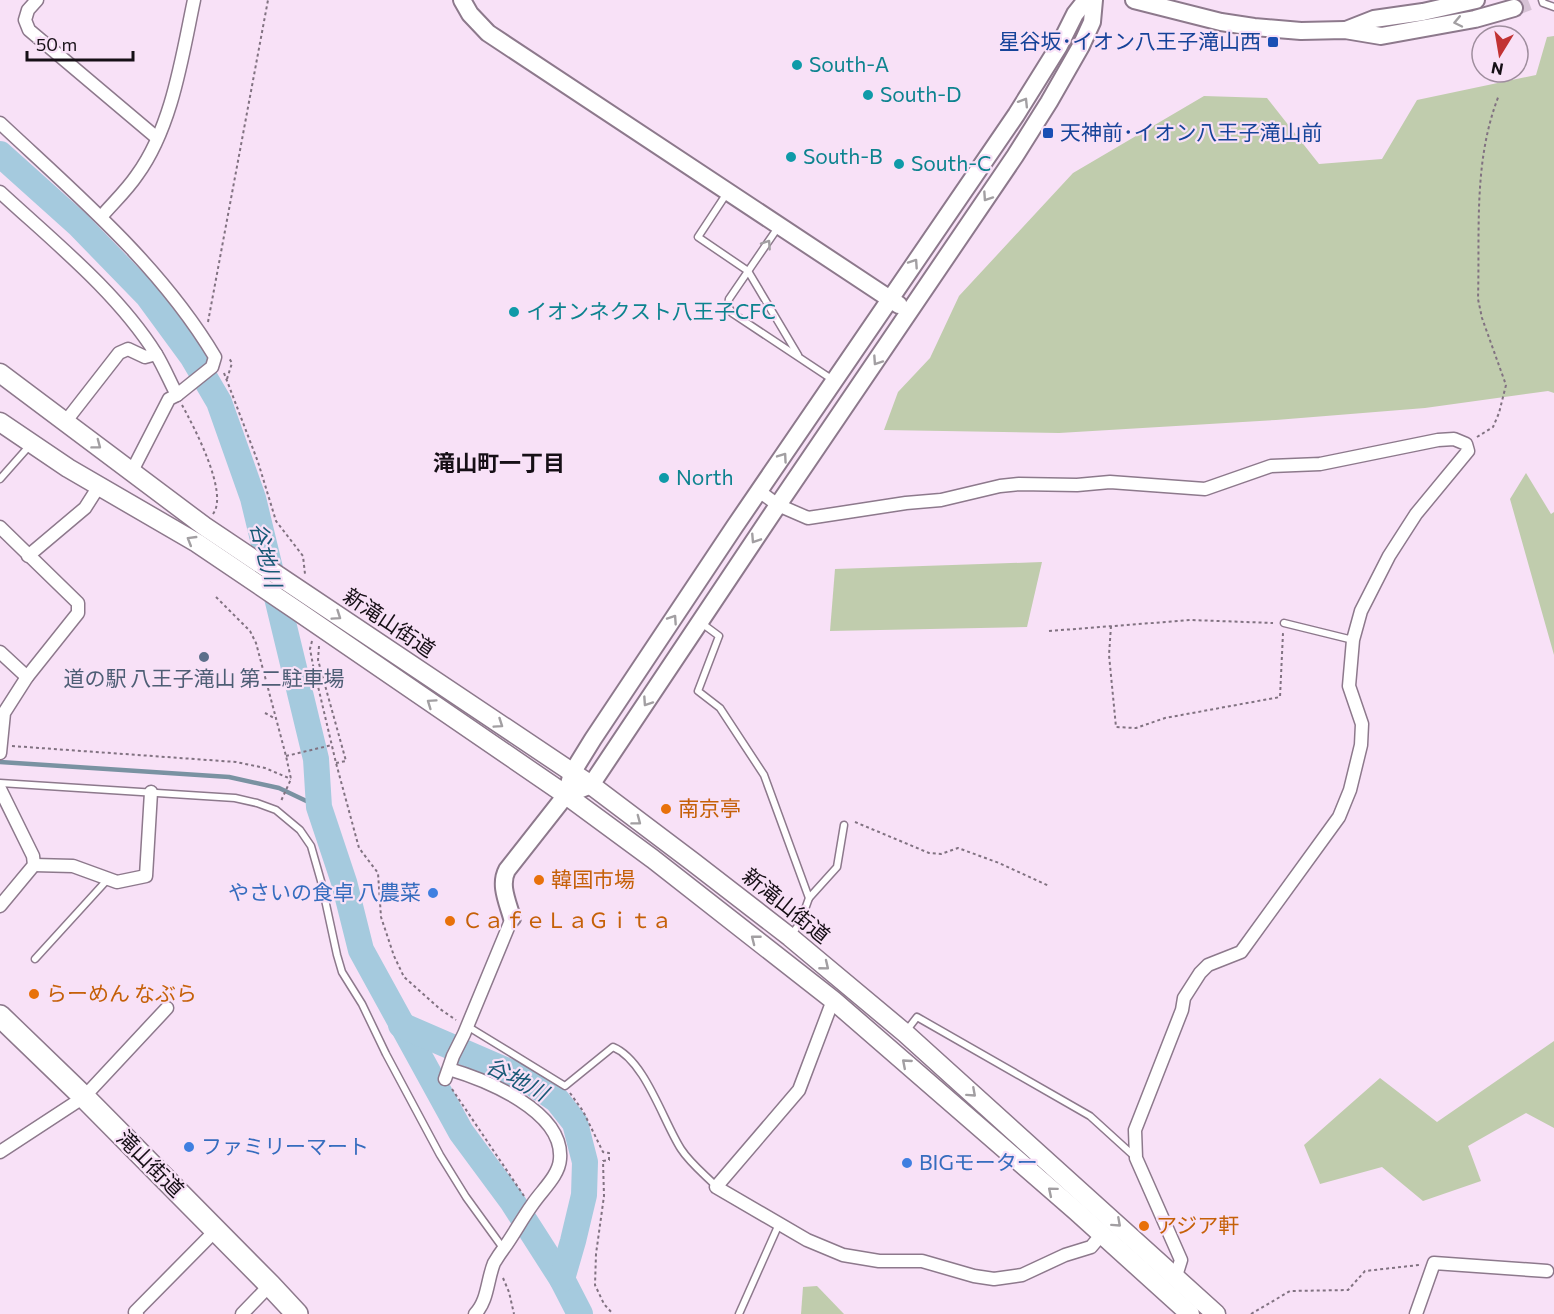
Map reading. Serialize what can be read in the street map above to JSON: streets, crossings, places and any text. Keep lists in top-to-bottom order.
{
  "streets": {
    "highway": ["滝山街道"],
    "main road": ["新滝山街道"]
  },
  "districts": ["滝山町一丁目"],
  "water": ["谷地川"],
  "places": {
    "transit": ["星谷坂･イオン八王子滝山西", "天神前･イオン八王子滝山前"],
    "other": [
      "South-A",
      "South-D",
      "South-B",
      "South-C",
      "イオンネクスト八王子CFC",
      "North",
      "道の駅 八王子滝山 第二駐車場",
      "南京亭",
      "韓国市場",
      "やさいの食卓 八農菜",
      "ＣａｆｅＬａＧｉｔａ",
      "らーめん なぶら",
      "ファミリーマート",
      "BIGモーター",
      "アジア軒"
    ]
  },
  "scale_bar": "50 m",
  "north": "bottom"
}
